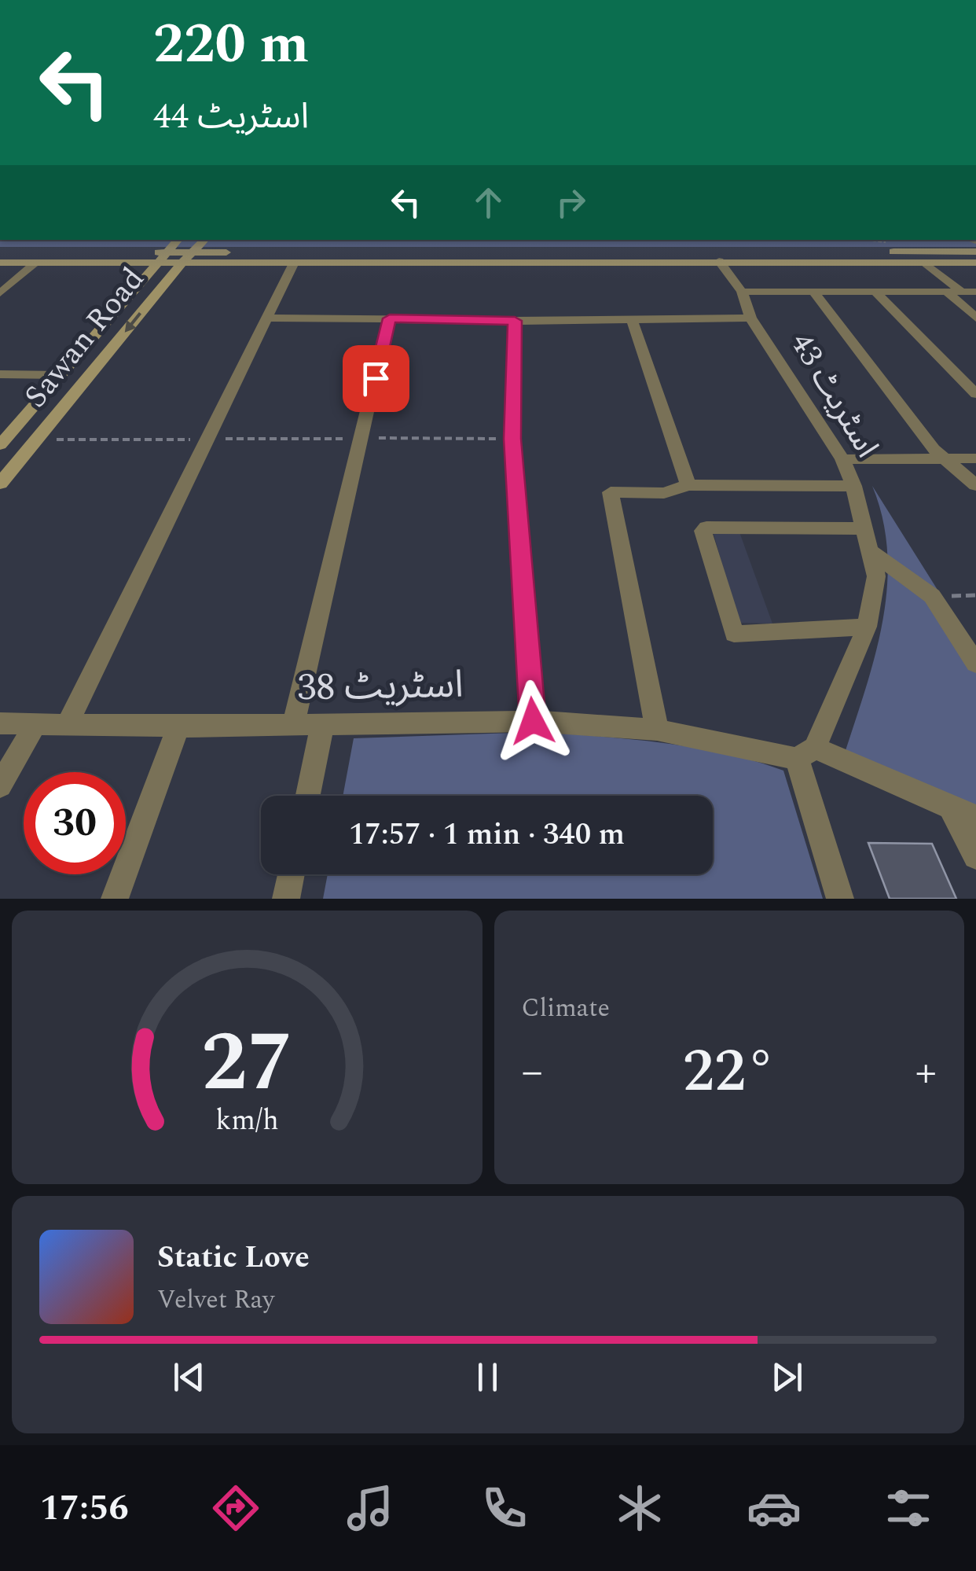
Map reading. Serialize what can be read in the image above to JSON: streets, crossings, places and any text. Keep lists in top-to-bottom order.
{
  "streets": {
    "main road": ["Sawan Road"],
    "street": ["اسٹریٹ 43", "اسٹریٹ 38"]
  },
  "crossings": [
    ["اسٹریٹ 43", "اسٹریٹ 38"]
  ],
  "page": {
    "turn": ["220 m", "اسٹریٹ 44"],
    "limit": "30",
    "trip": "17:57 · 1 min · 340 m",
    "tile": "Climate",
    "heat": ["−", "22°", "+"],
    "song": ["Static Love", "Velvet Ray"],
    "tabs": "17:56",
    "gauge": ["27", "km/h"]
  }
}
